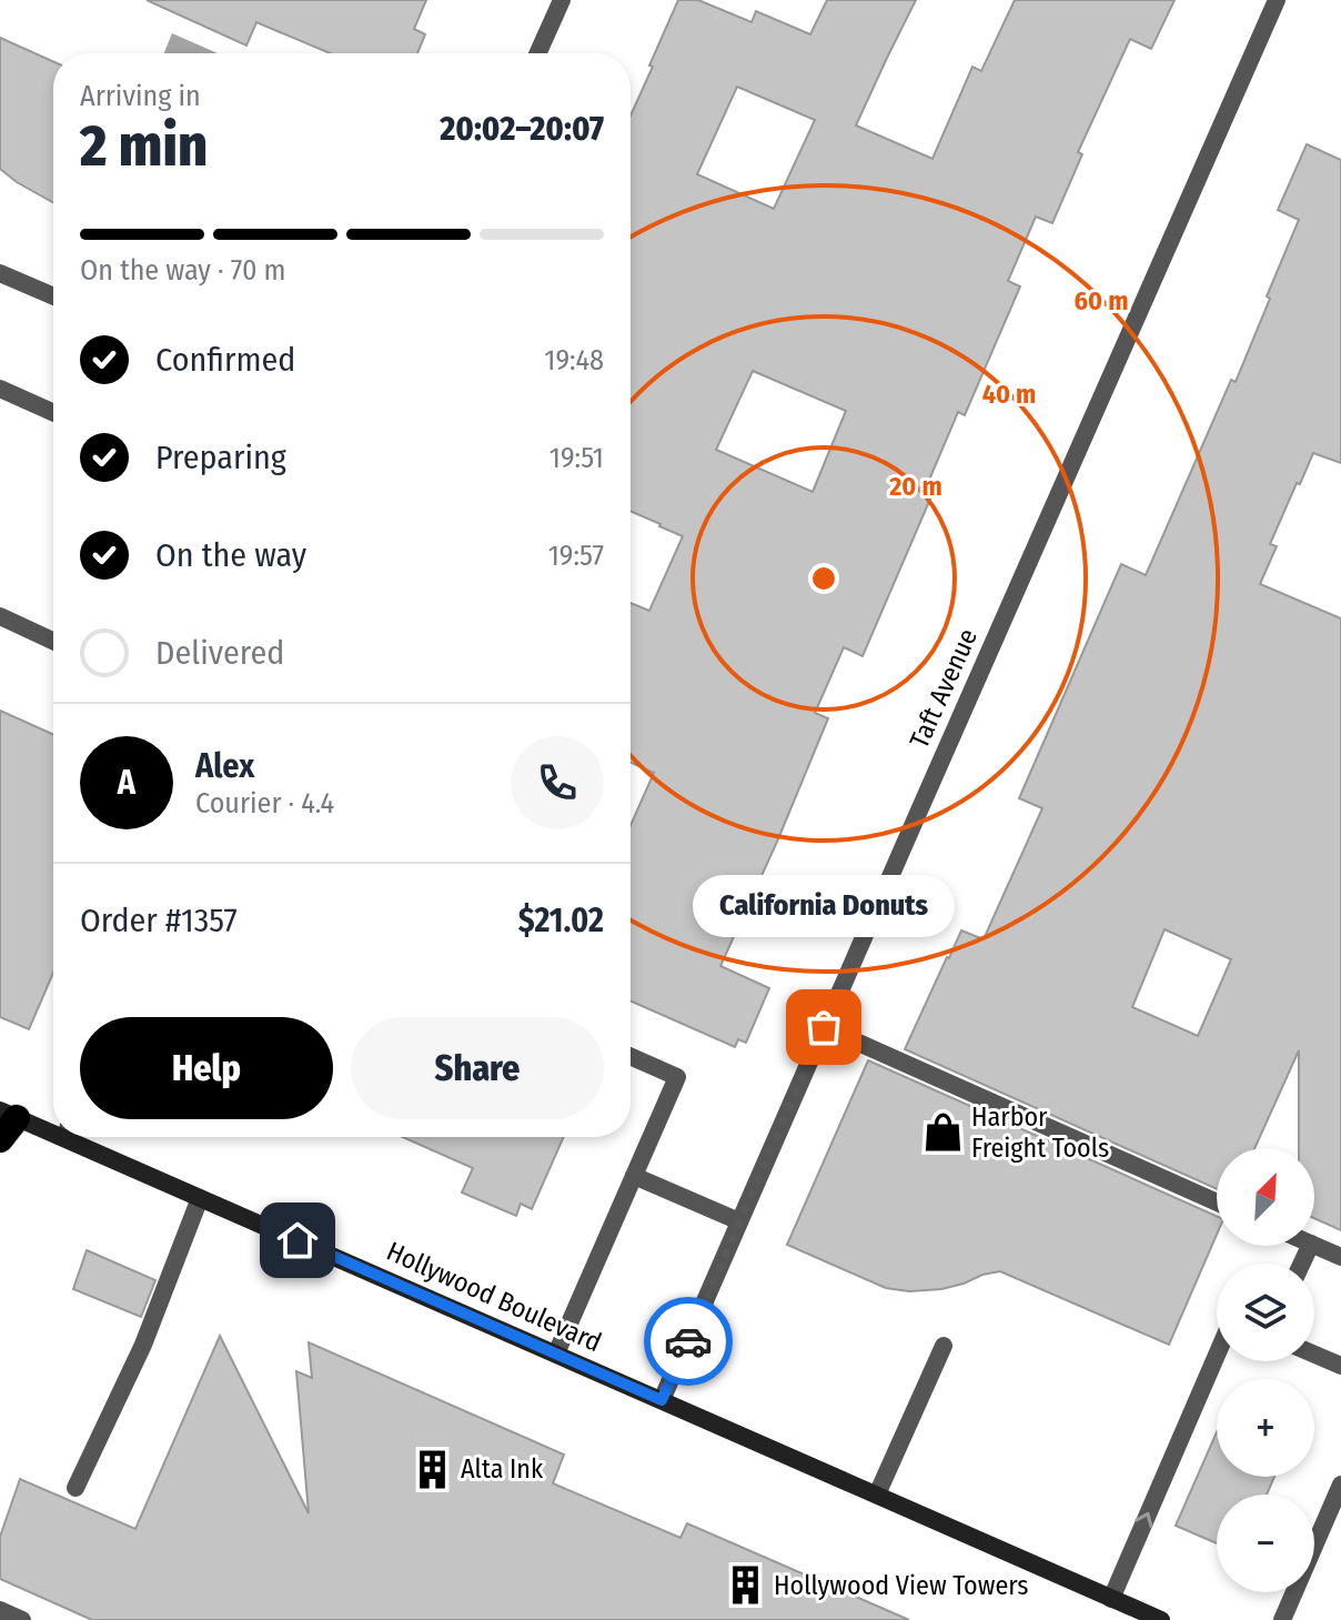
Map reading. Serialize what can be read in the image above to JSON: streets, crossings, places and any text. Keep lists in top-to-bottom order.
{
  "streets": {
    "main road": ["Hollywood Boulevard"],
    "street": ["Taft Avenue"]
  },
  "crossings": [
    ["Taft Avenue", "Hollywood Boulevard"]
  ],
  "places": {
    "other": ["California Donuts"],
    "shop": ["Harbor Freight Tools"],
    "building": ["Alta Ink", "Hollywood View Towers"]
  },
  "north": "top right",
  "page": {
    "heading": ["2 min", "Arriving in", "20:02–20:07"],
    "panel": [
      "Alex",
      "Courier · 4.4",
      "Order #1357",
      "$21.02"
    ],
    "bar": "On the way · 70 m",
    "list": [
      ["Confirmed", "19:48"],
      ["Preparing", "19:51"],
      ["On the way", "19:57"],
      "Delivered"
    ],
    "round": "A",
    "bubble": "California Donuts",
    "buttons": ["Help", "Share"],
    "map_buttons": ["+", "−"]
  },
  "rings": ["60 m", "40 m", "20 m"]
}
